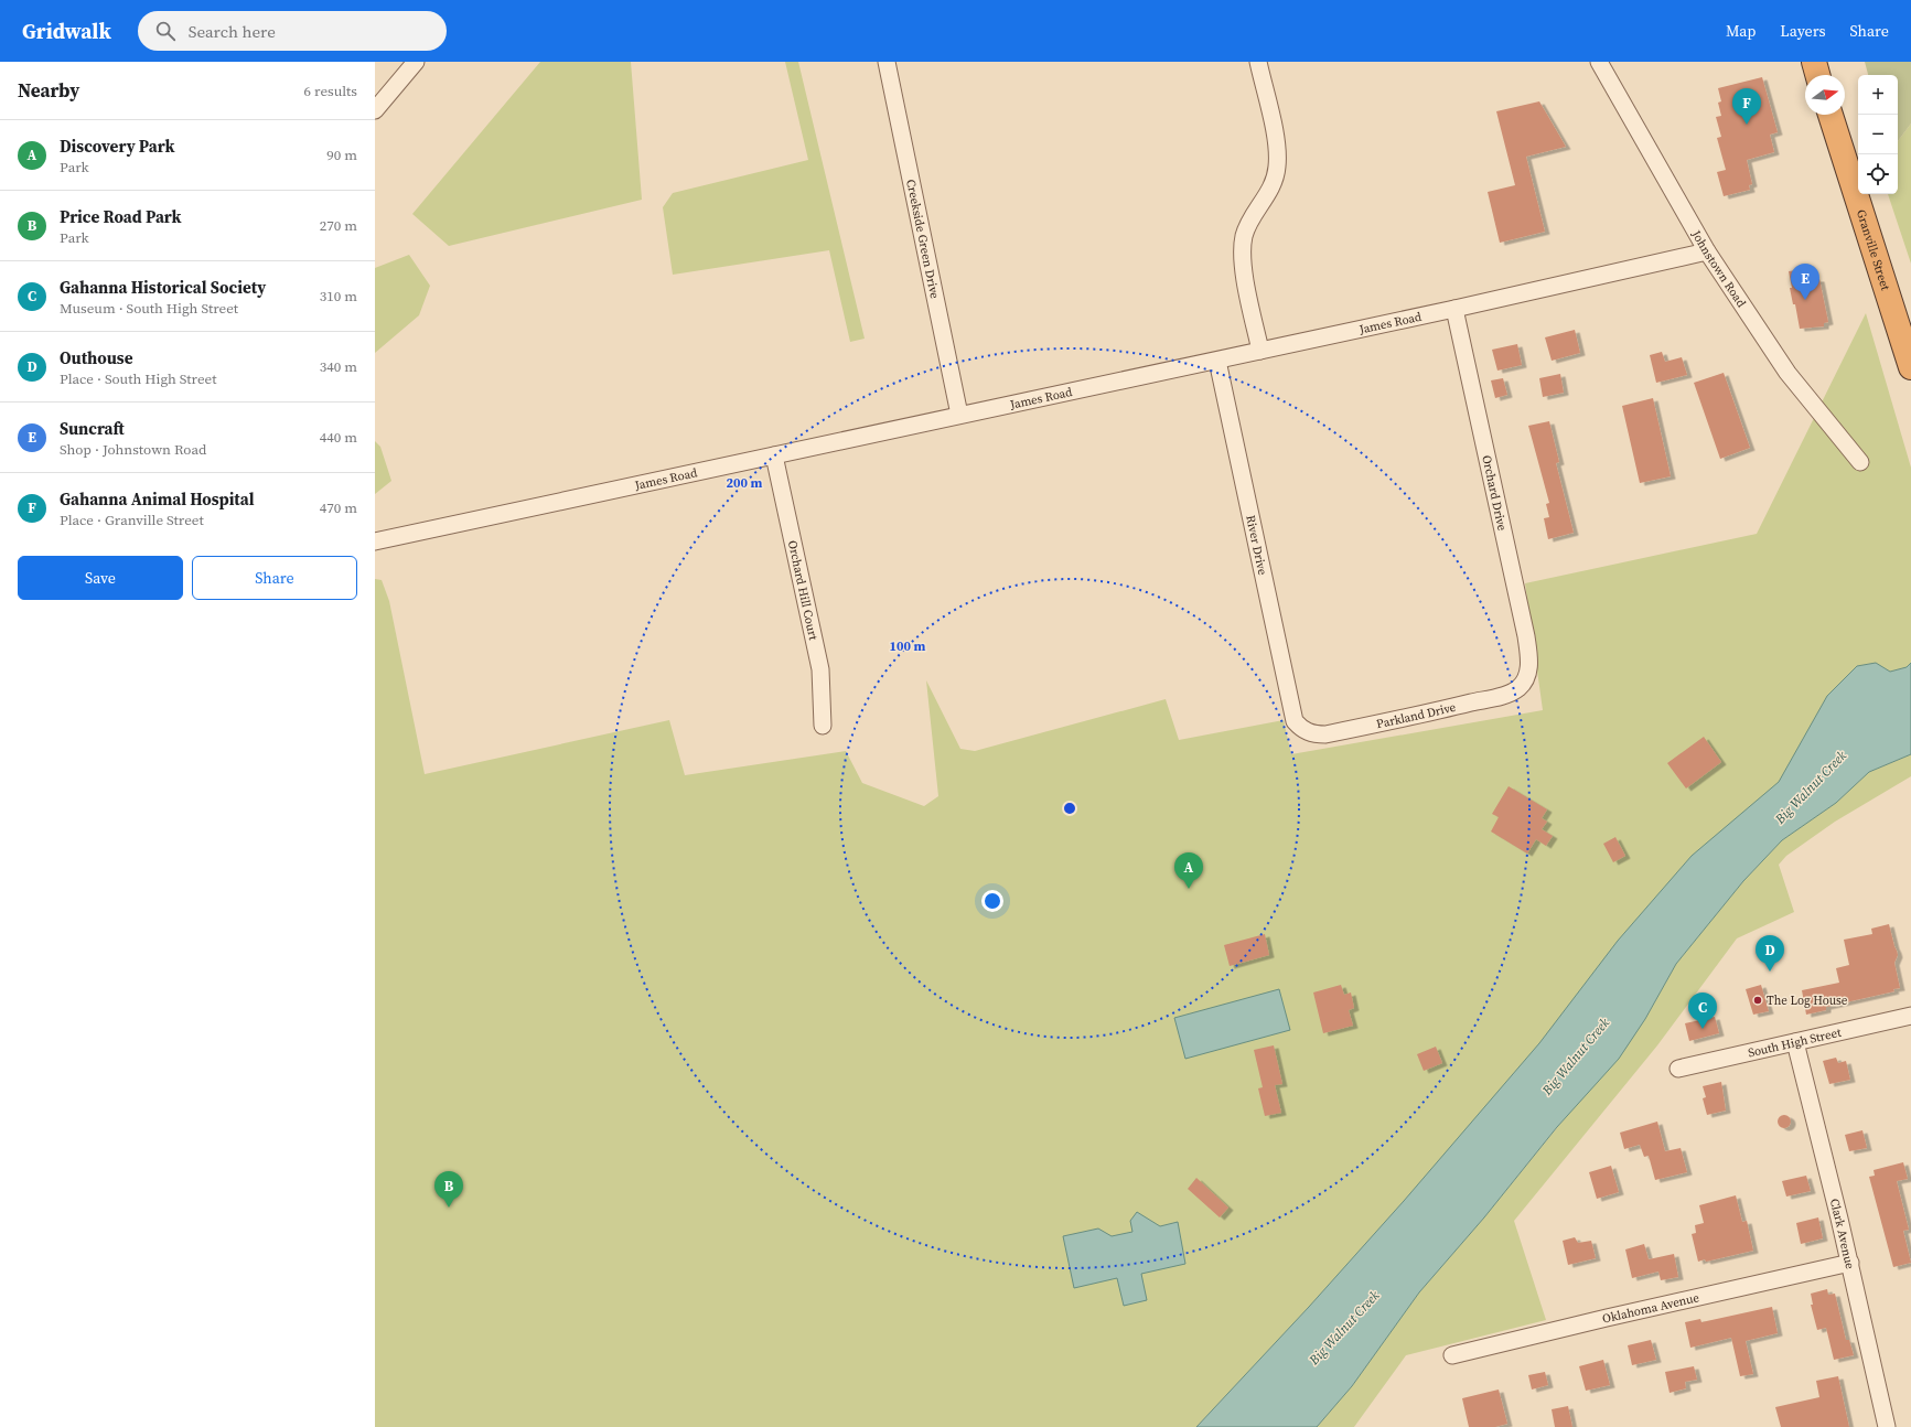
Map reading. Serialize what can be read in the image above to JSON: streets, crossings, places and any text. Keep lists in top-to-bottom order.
{
  "streets": {
    "highway": ["Granville Street"],
    "street": [
      "Creekside Green Drive",
      "Johnstown Road",
      "James Road",
      "Orchard Drive",
      "River Drive",
      "Orchard Hill Court",
      "Parkland Drive",
      "South High Street",
      "Clark Avenue",
      "Oklahoma Avenue"
    ]
  },
  "crossings": [
    ["Creekside Green Drive", "James Road"],
    ["Johnstown Road", "James Road"],
    ["James Road", "Orchard Drive"],
    ["James Road", "River Drive"],
    ["James Road", "Orchard Hill Court"],
    ["Orchard Drive", "Parkland Drive"],
    ["River Drive", "Parkland Drive"],
    ["South High Street", "Clark Avenue"],
    ["Clark Avenue", "Oklahoma Avenue"]
  ],
  "water": ["Big Walnut Creek"],
  "places": ["The Log House"],
  "north": "right",
  "page": {
    "header": "Gridwalk",
    "search": "Search here",
    "nav": ["Map", "Layers", "Share"],
    "heading": ["Nearby", "6 results"],
    "map_buttons": ["+", "−"],
    "pins": [
      "F",
      "E",
      "A",
      "D",
      "C",
      "B"
    ],
    "list": [
      {
        "mark": "A",
        "name": "Discovery Park",
        "note": "Park",
        "value": "90 m"
      },
      {
        "mark": "B",
        "name": "Price Road Park",
        "note": "Park",
        "value": "270 m"
      },
      {
        "mark": "C",
        "name": "Gahanna Historical Society",
        "note": "Museum · South High Street",
        "value": "310 m"
      },
      {
        "mark": "D",
        "name": "Outhouse",
        "note": "Place · South High Street",
        "value": "340 m"
      },
      {
        "mark": "E",
        "name": "Suncraft",
        "note": "Shop · Johnstown Road",
        "value": "440 m"
      },
      {
        "mark": "F",
        "name": "Gahanna Animal Hospital",
        "note": "Place · Granville Street",
        "value": "470 m"
      }
    ],
    "buttons": ["Save", "Share"]
  },
  "rings": ["200 m", "100 m"]
}
